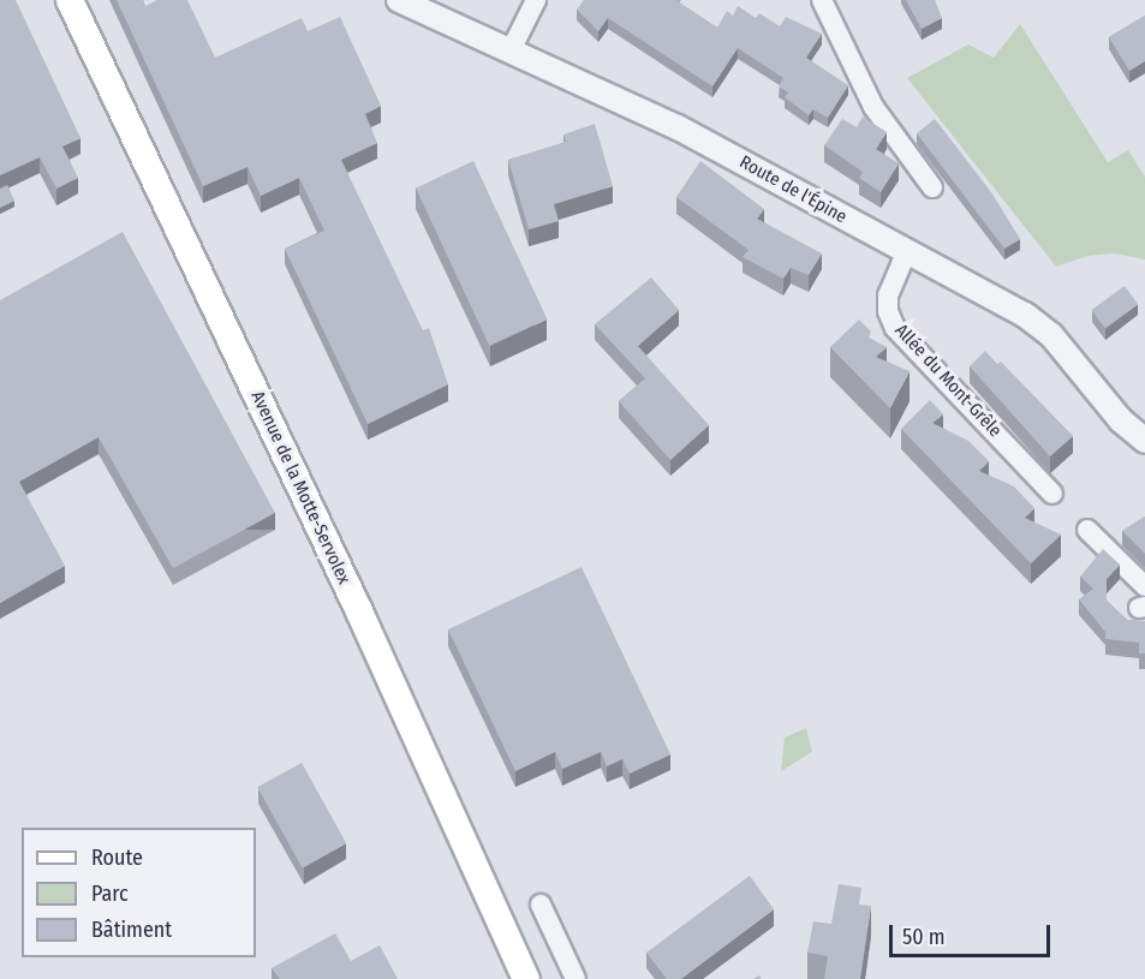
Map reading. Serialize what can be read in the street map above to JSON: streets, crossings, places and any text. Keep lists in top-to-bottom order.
{
  "streets": {
    "main road": ["Avenue de la Motte-Servolex"],
    "street": ["Route de l'Épine", "Allée du Mont-Grêle"]
  },
  "crossings": [
    ["Route de l'Épine", "Allée du Mont-Grêle"]
  ],
  "legend": ["Route", "Parc", "Bâtiment"],
  "scale_bar": "50 m"
}
